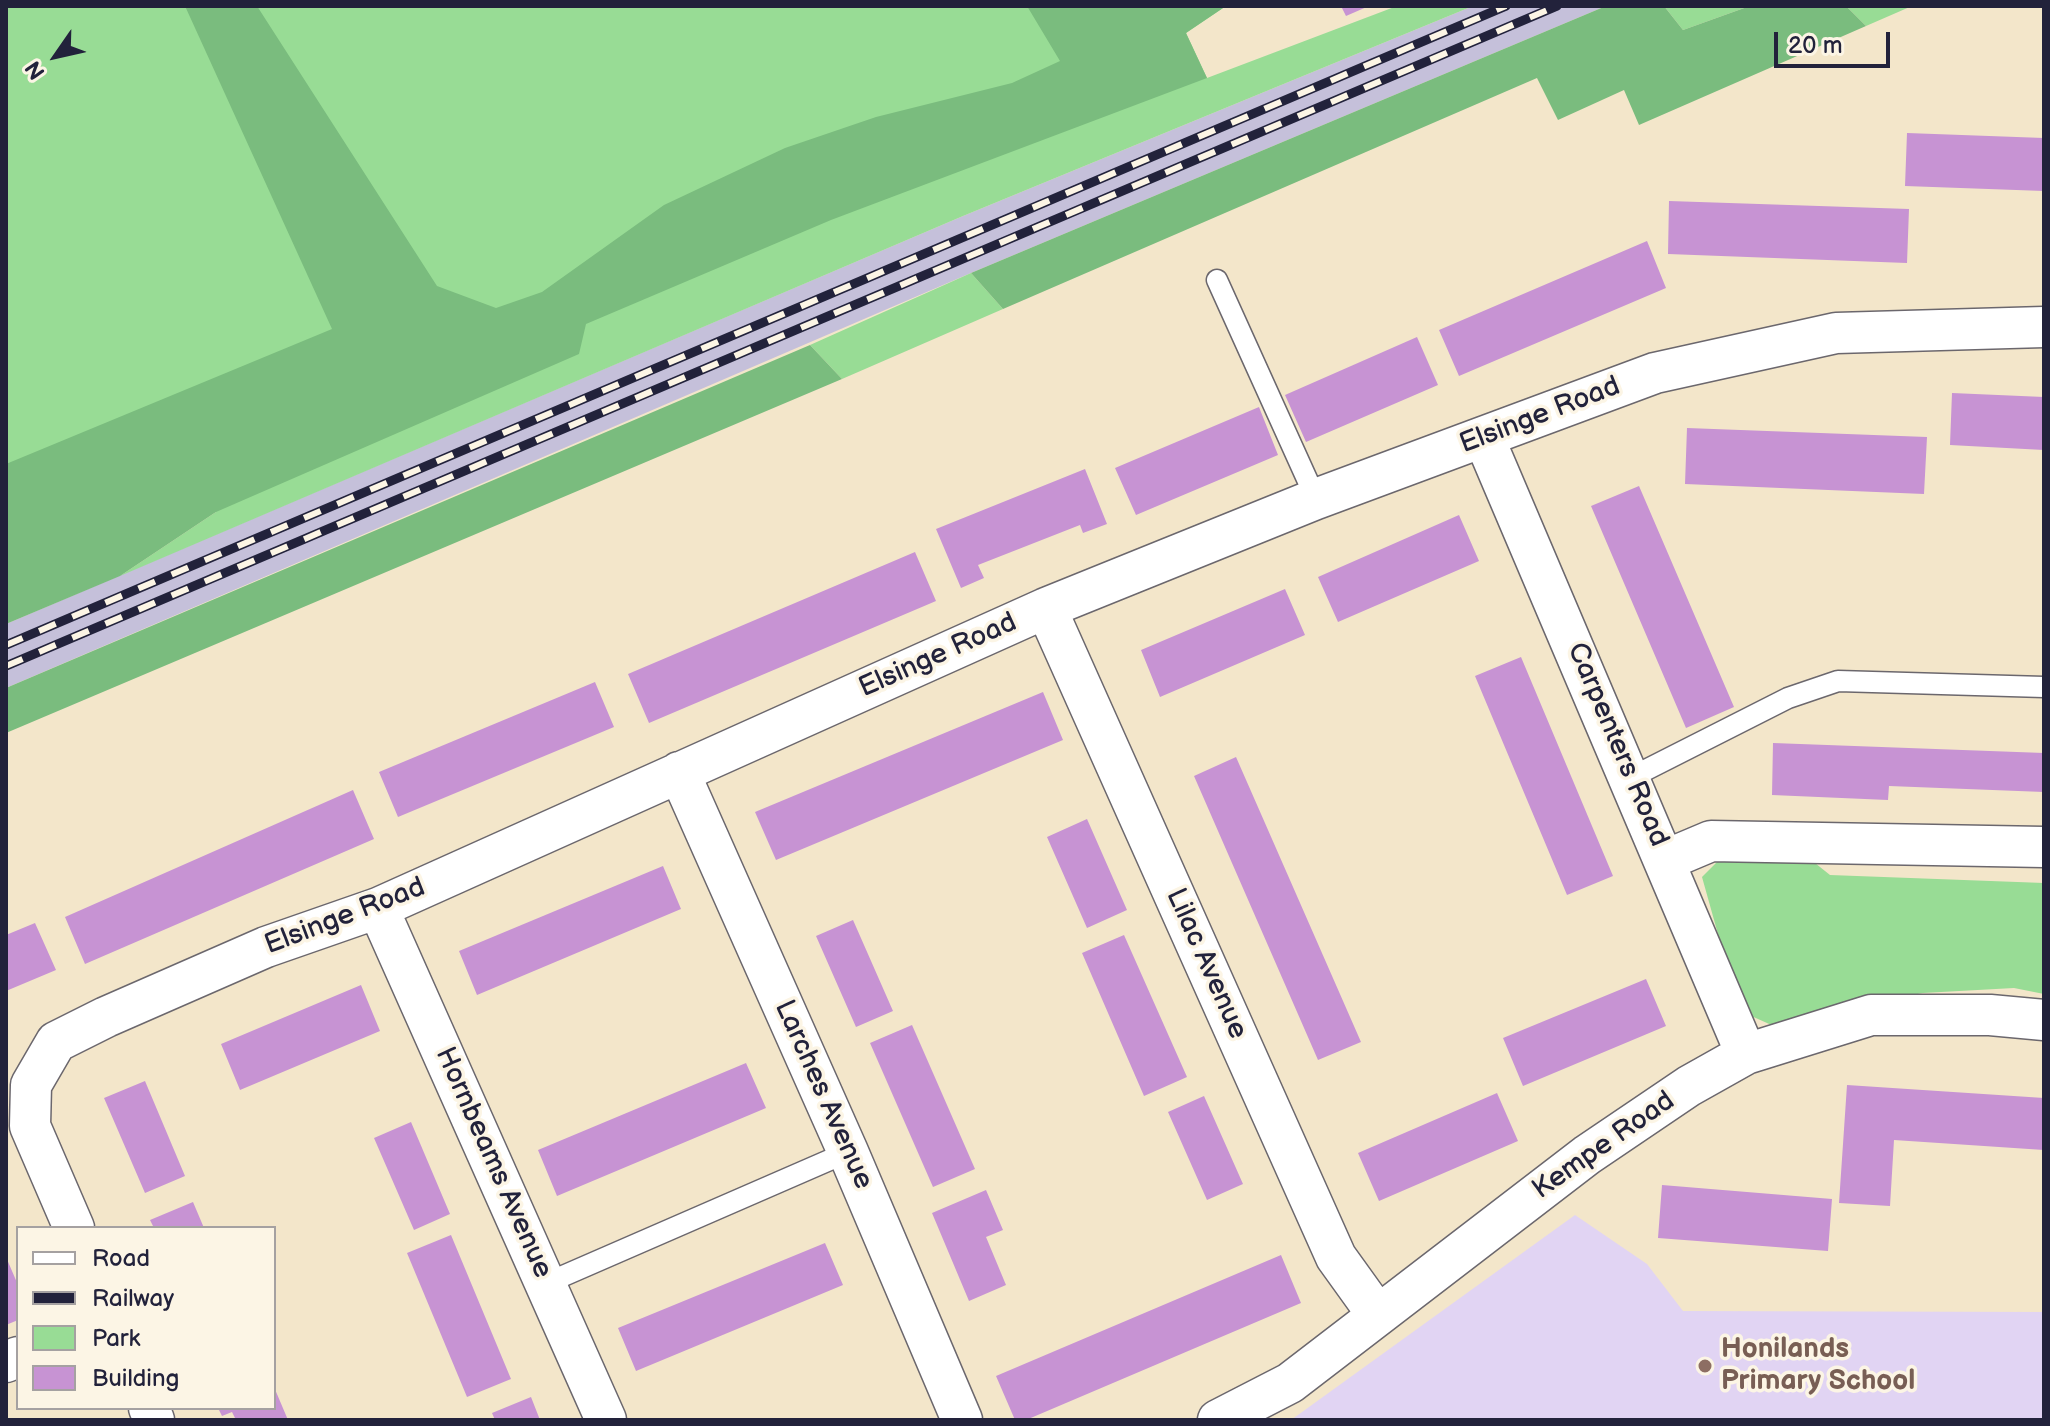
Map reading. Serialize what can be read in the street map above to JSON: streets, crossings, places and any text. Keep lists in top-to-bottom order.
{
  "streets": {
    "street": [
      "Elsinge Road",
      "Carpenters Road",
      "Lilac Avenue",
      "Larches Avenue",
      "Kempe Road",
      "Hornbeams Avenue"
    ]
  },
  "crossings": [
    ["Elsinge Road", "Carpenters Road"],
    ["Elsinge Road", "Lilac Avenue"],
    ["Elsinge Road", "Larches Avenue"],
    ["Elsinge Road", "Hornbeams Avenue"],
    ["Carpenters Road", "Kempe Road"],
    ["Lilac Avenue", "Kempe Road"]
  ],
  "places": ["Honilands Primary School"],
  "legend": [
    "Road",
    "Railway",
    "Park",
    "Building"
  ],
  "scale_bar": "20 m",
  "north": "bottom left"
}
